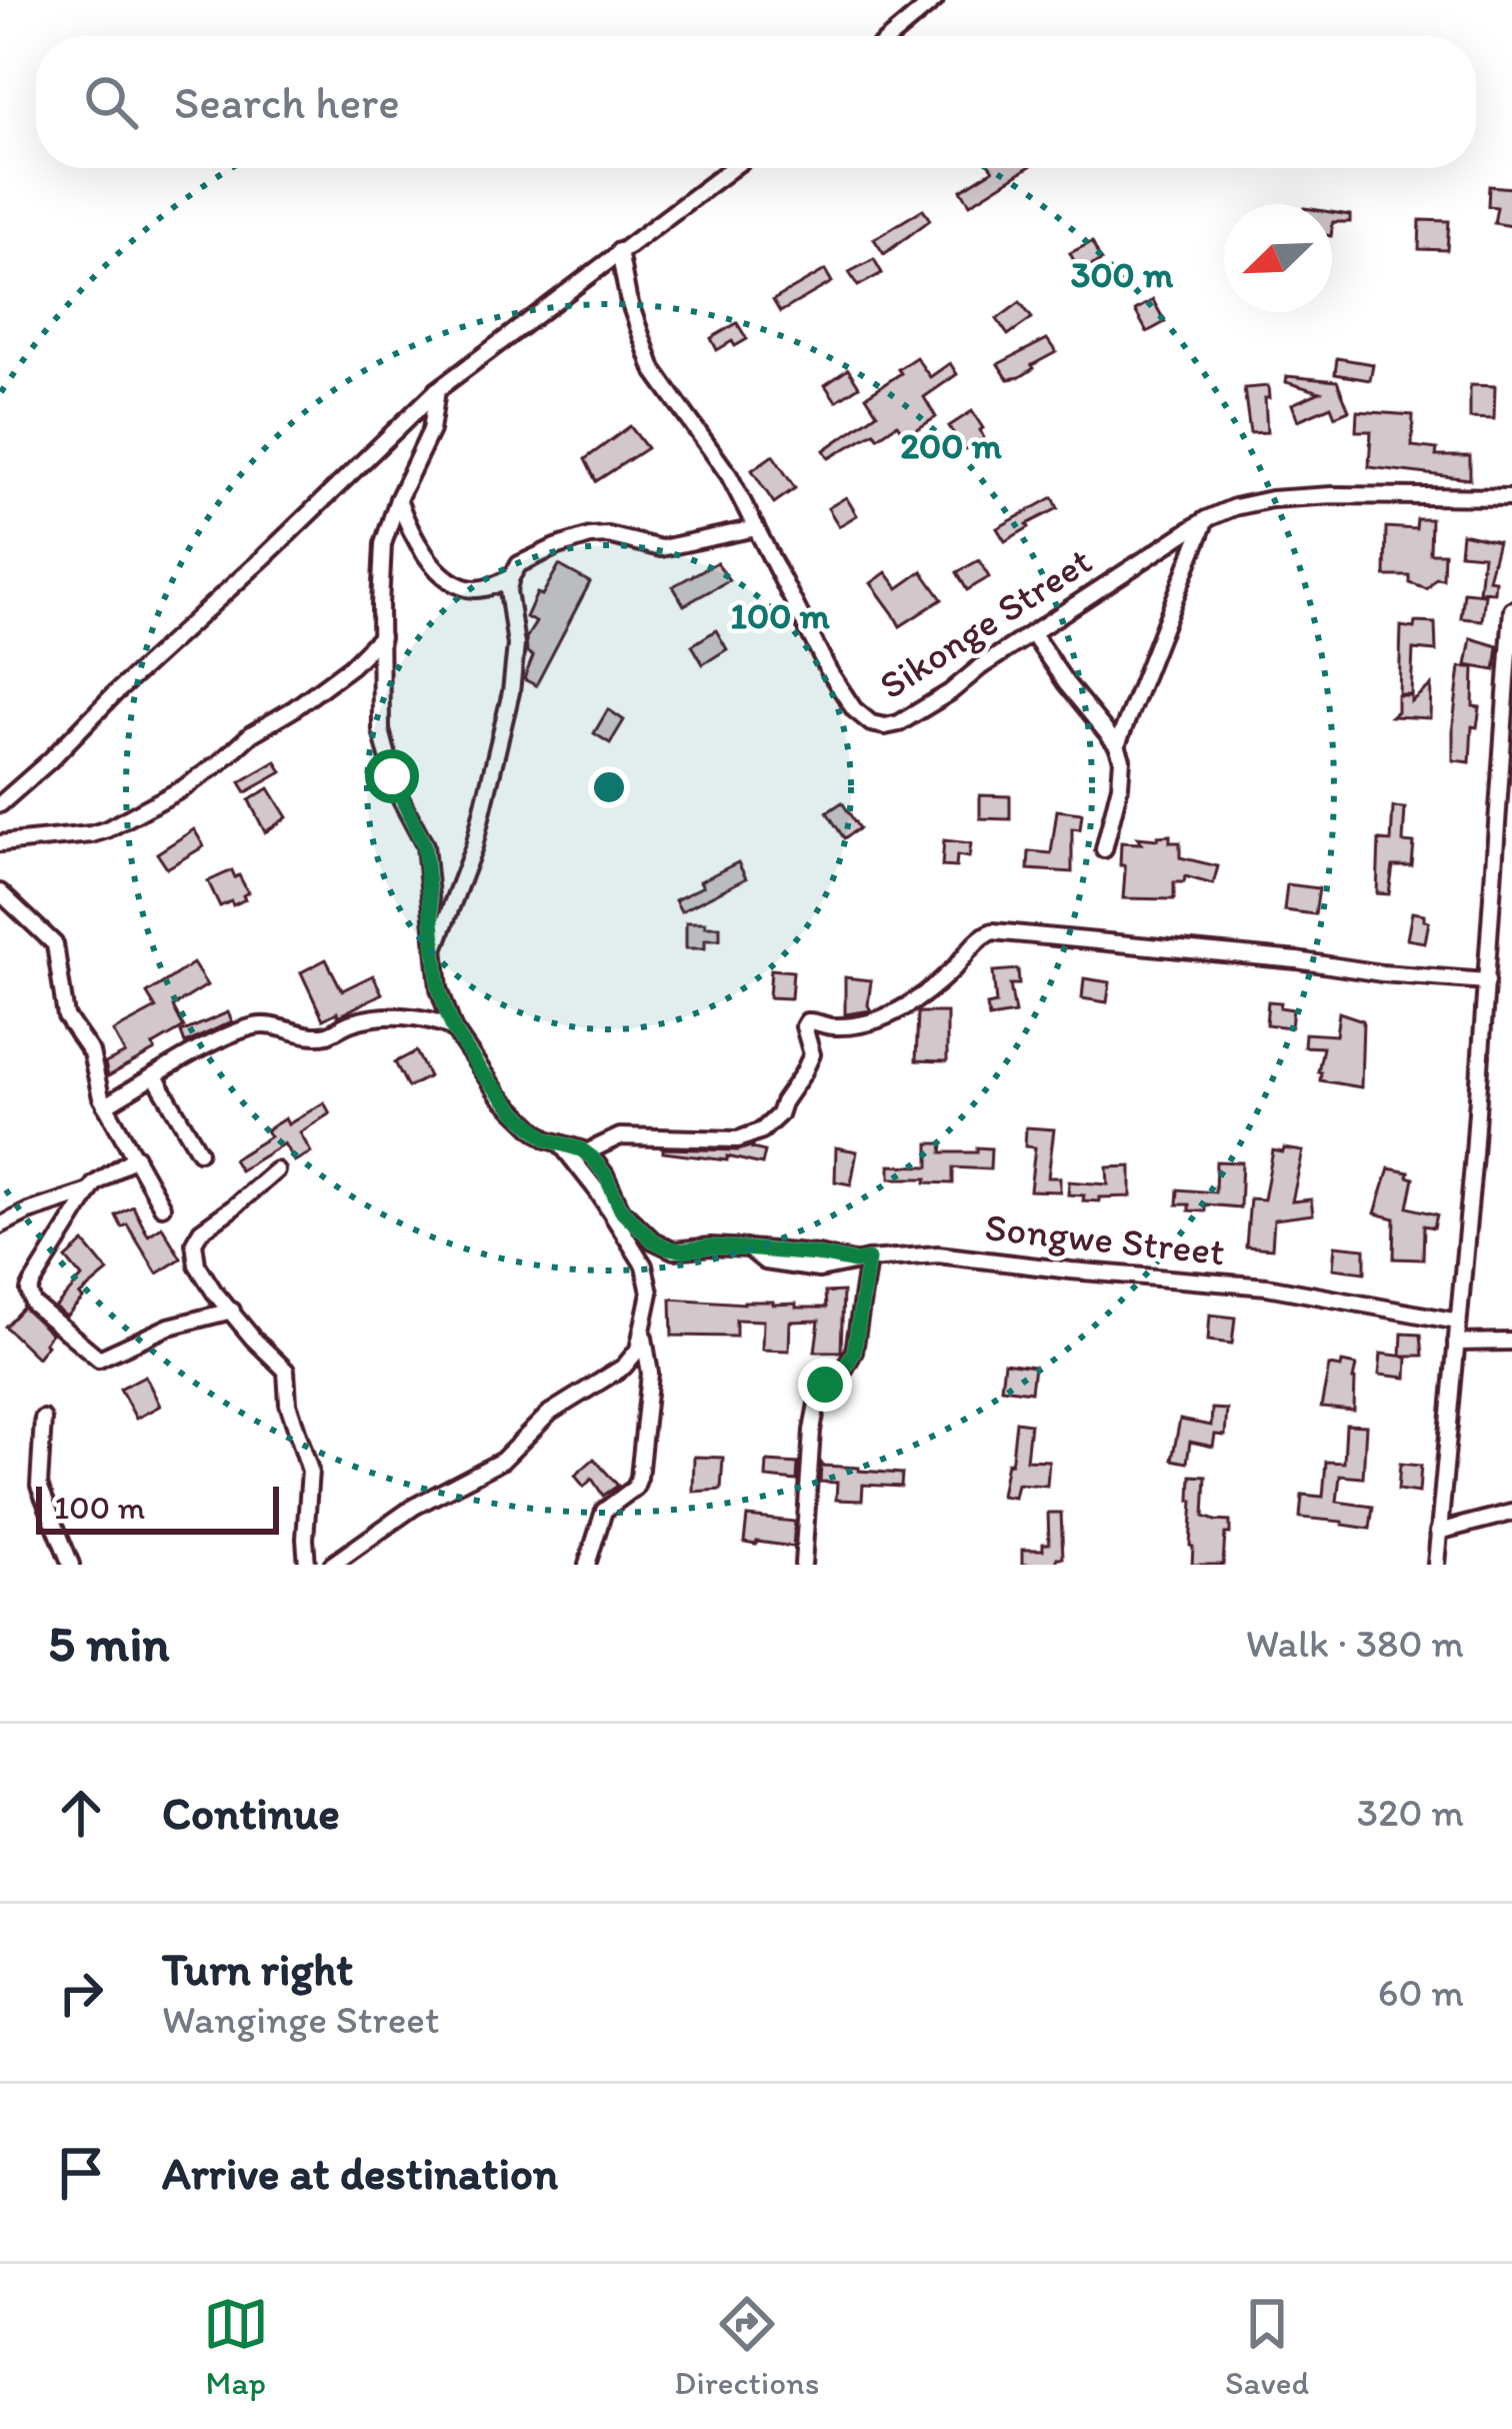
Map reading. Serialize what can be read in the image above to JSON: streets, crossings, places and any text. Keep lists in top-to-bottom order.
{
  "streets": {
    "street": ["Sikonge Street", "Songwe Street"]
  },
  "scale_bar": "100 m",
  "north": "bottom left",
  "page": {
    "search": "Search here",
    "scale": "100 m",
    "heading": ["5 min", "Walk · 380 m"],
    "list": [
      ["Continue", "320 m"],
      ["Turn right", "Wanginge Street", "60 m"],
      "Arrive at destination"
    ],
    "nav": ["Map", "Directions", "Saved"]
  },
  "rings": ["300 m", "200 m", "100 m"]
}
